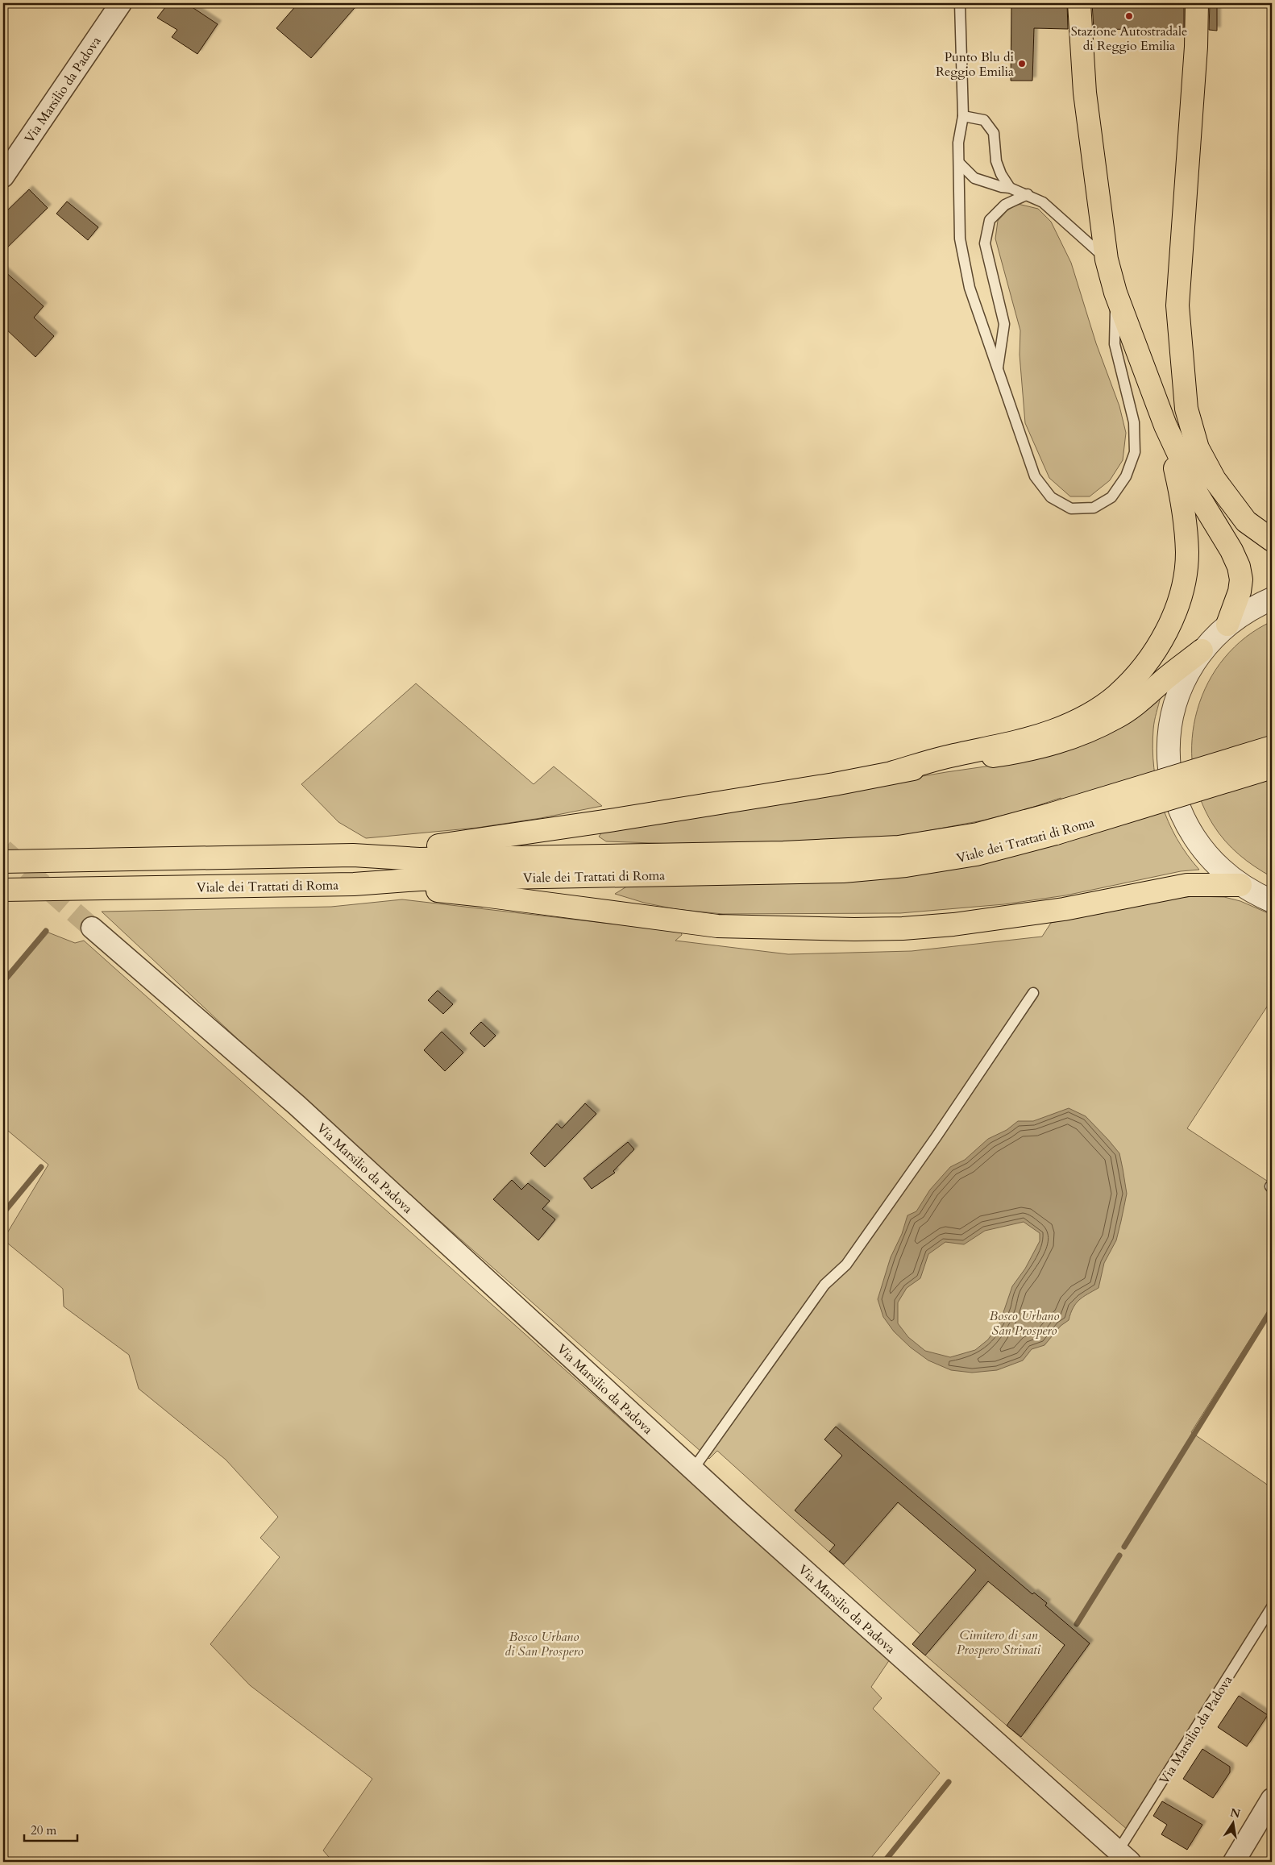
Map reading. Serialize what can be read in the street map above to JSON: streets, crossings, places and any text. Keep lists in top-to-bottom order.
{
  "streets": {
    "highway": ["Viale dei Trattati di Roma"],
    "street": ["Via Marsilio da Padova"]
  },
  "parks": ["Bosco Urbano San Prospero", "Cimitero di san Prospero Strinati", "Bosco Urbano di San Prospero"],
  "places": ["Stazione Autostradale di Reggio Emilia", "Punto Blu di Reggio Emilia"],
  "scale_bar": "20 m",
  "north": "top"
}
